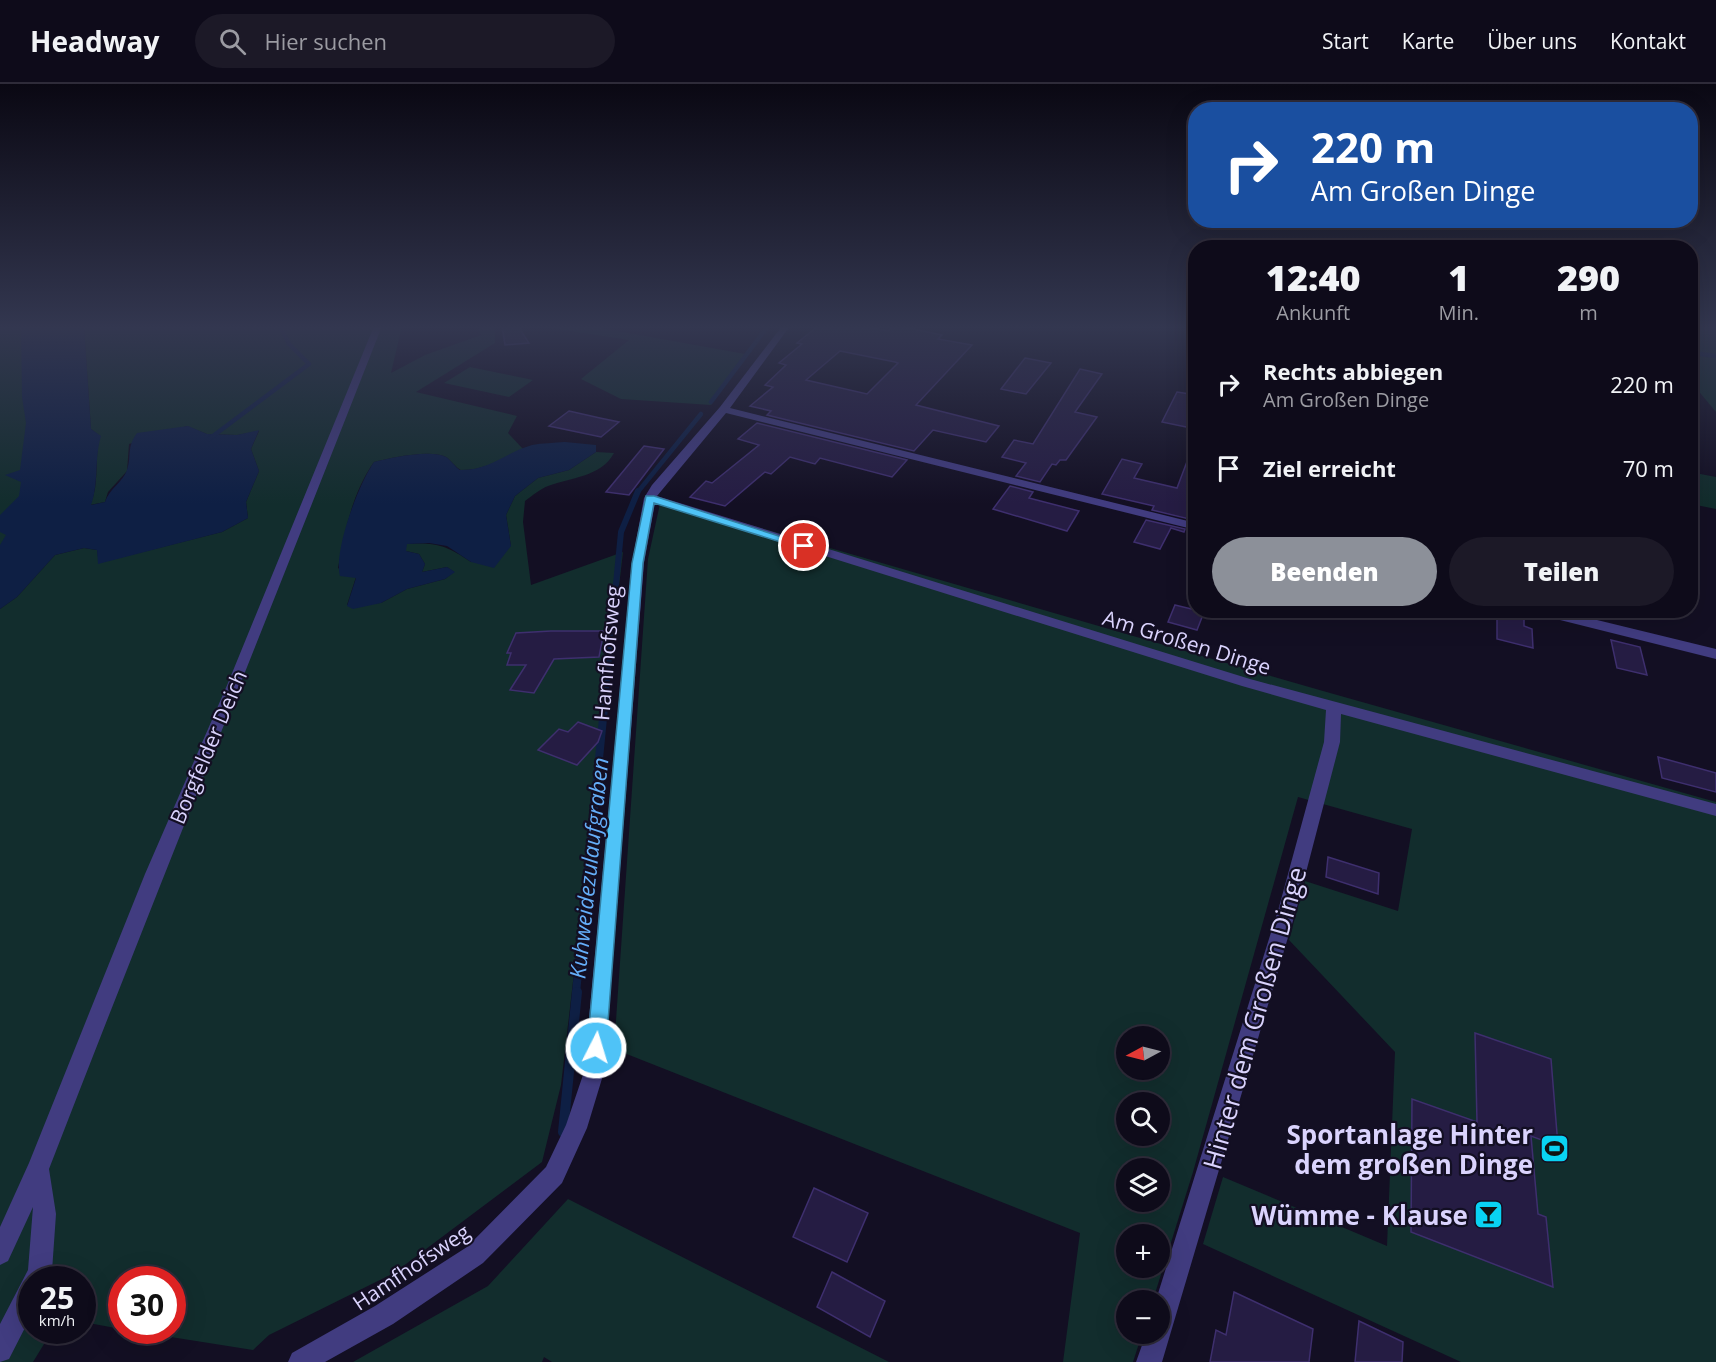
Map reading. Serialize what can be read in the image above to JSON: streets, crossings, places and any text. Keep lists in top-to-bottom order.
{
  "streets": {
    "street": [
      "Am Großen Dinge",
      "Hamfhofsweg",
      "Borgfelder Deich",
      "Hinter dem Großen Dinge"
    ]
  },
  "crossings": [
    ["Am Großen Dinge", "Hamfhofsweg"],
    ["Am Großen Dinge", "Hinter dem Großen Dinge"]
  ],
  "water": ["Kuhweidezulaufgraben"],
  "places": {
    "sports": ["Sportanlage Hinter dem großen Dinge"],
    "bar": ["Wümme - Klause"]
  },
  "north": "left",
  "page": {
    "header": "Headway",
    "search": "Hier suchen",
    "nav": [
      "Start",
      "Karte",
      "Über uns",
      "Kontakt"
    ],
    "turn": ["220 m", "Am Großen Dinge"],
    "eta": [
      "12:40",
      "Ankunft",
      "1",
      "Min.",
      "290",
      "m"
    ],
    "list": [
      {
        "name": "Rechts abbiegen",
        "note": "Am Großen Dinge",
        "value": "220 m"
      },
      {
        "name": "Ziel erreicht",
        "value": "70 m"
      }
    ],
    "buttons": ["Beenden", "Teilen"],
    "map_buttons": ["+", "−"],
    "speed": "25 km/h",
    "limit": "30"
  }
}
